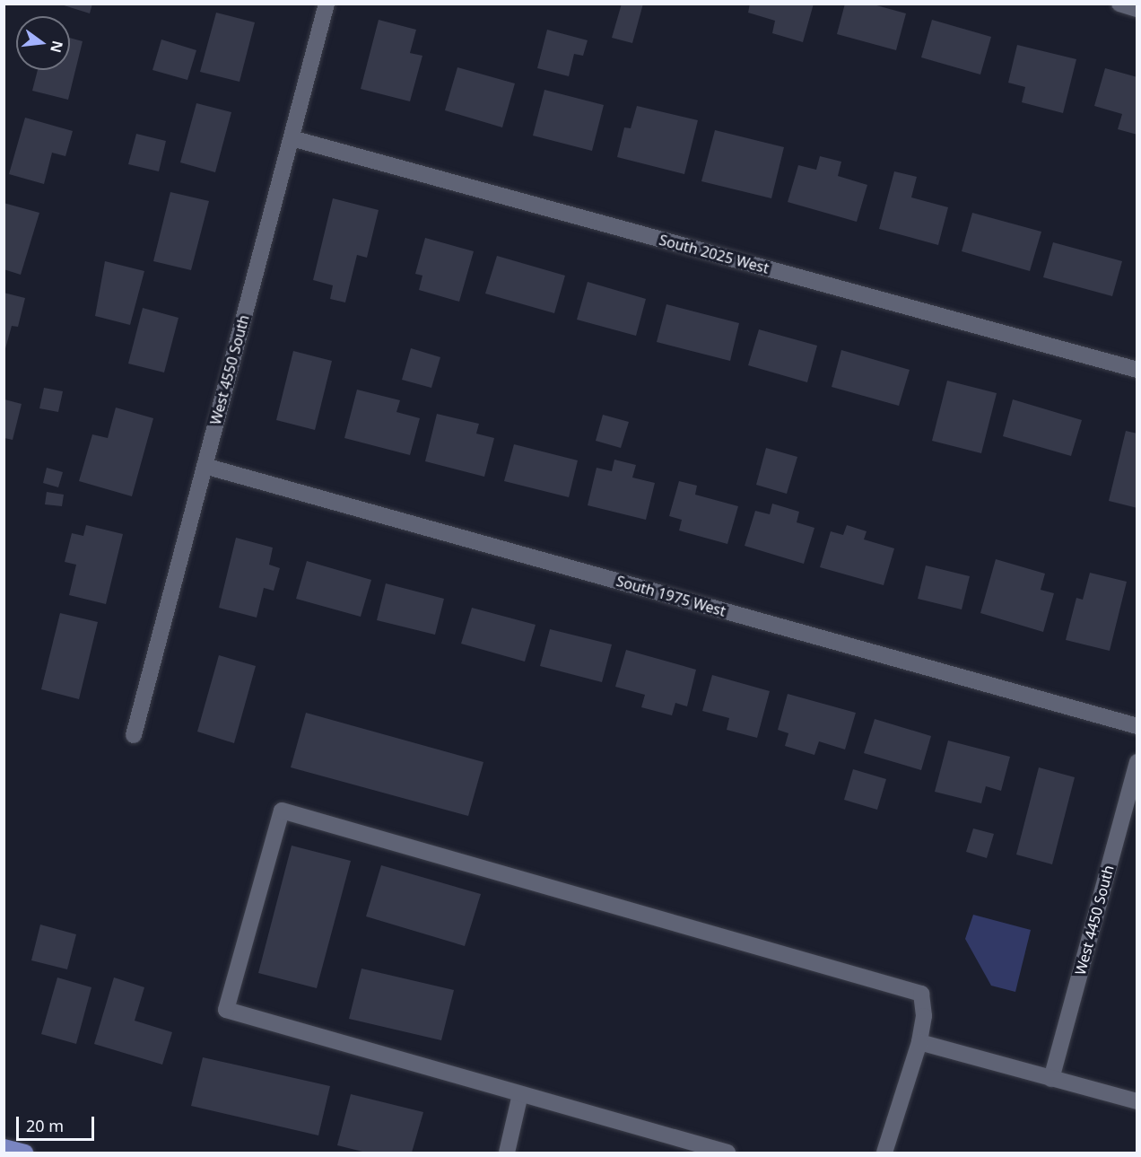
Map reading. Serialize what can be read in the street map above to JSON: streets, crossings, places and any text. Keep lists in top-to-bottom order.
{
  "streets": {
    "street": [
      "South 2025 West",
      "West 4550 South",
      "South 1975 West",
      "West 4450 South"
    ]
  },
  "crossings": [
    ["South 2025 West", "West 4550 South"],
    ["West 4550 South", "South 1975 West"]
  ],
  "scale_bar": "20 m",
  "north": "right"
}
